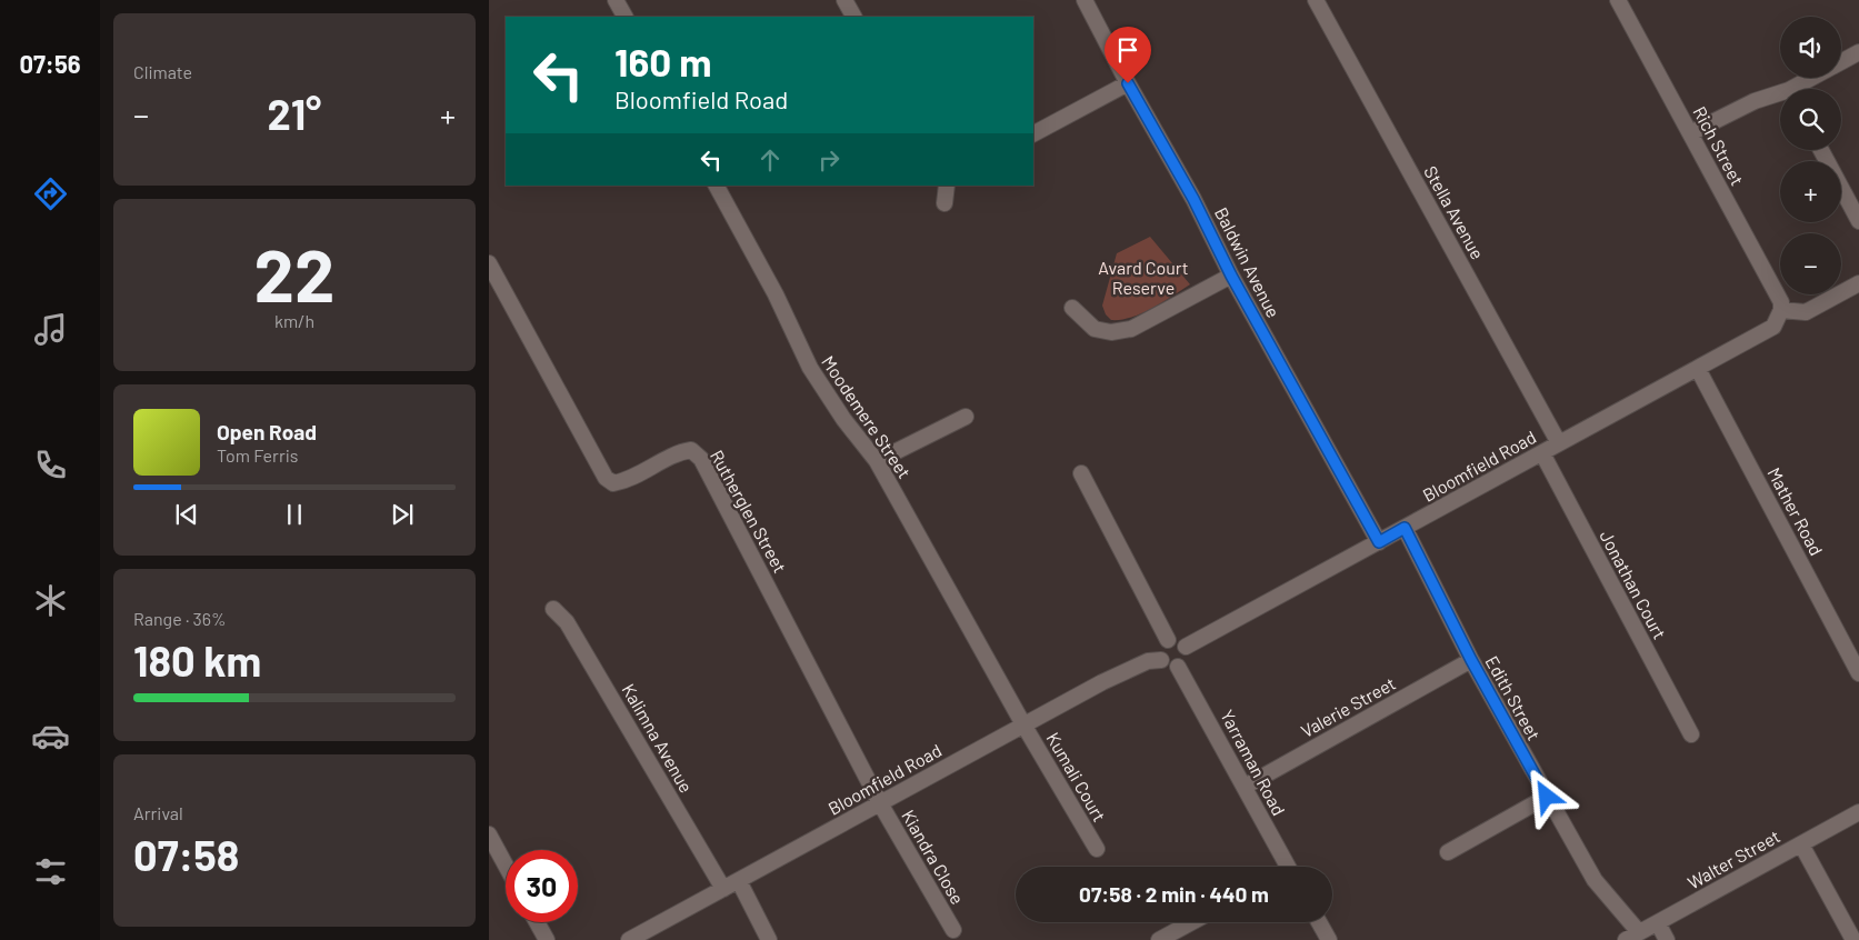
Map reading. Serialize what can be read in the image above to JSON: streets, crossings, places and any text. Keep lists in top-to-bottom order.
{
  "streets": {
    "street": [
      "Rich Street",
      "Stella Avenue",
      "Baldwin Avenue",
      "Moodemere Street",
      "Bloomfield Road",
      "Rutherglen Street",
      "Mather Road",
      "Jonathan Court",
      "Edith Street",
      "Valerie Street",
      "Kalimna Avenue",
      "Yarraman Road",
      "Kumali Court",
      "Kiandra Close",
      "Walter Street"
    ]
  },
  "crossings": [
    ["Rich Street", "Bloomfield Road"],
    ["Stella Avenue", "Bloomfield Road"],
    ["Baldwin Avenue", "Bloomfield Road"],
    ["Moodemere Street", "Bloomfield Road"],
    ["Moodemere Street", "Kumali Court"],
    ["Bloomfield Road", "Rutherglen Street"],
    ["Bloomfield Road", "Mather Road"],
    ["Bloomfield Road", "Jonathan Court"],
    ["Bloomfield Road", "Edith Street"],
    ["Bloomfield Road", "Kalimna Avenue"],
    ["Bloomfield Road", "Yarraman Road"],
    ["Bloomfield Road", "Kumali Court"],
    ["Bloomfield Road", "Kiandra Close"],
    ["Rutherglen Street", "Kiandra Close"],
    ["Edith Street", "Valerie Street"],
    ["Edith Street", "Walter Street"],
    ["Valerie Street", "Yarraman Road"]
  ],
  "parks": ["Avard Court Reserve"],
  "page": {
    "tabs": "07:56",
    "tile": [
      "Climate",
      ["22", "km/h"],
      ["Range · 36%", "180 km"],
      ["Arrival", "07:58"]
    ],
    "map_buttons": ["+", "−"],
    "turn": ["160 m", "Bloomfield Road"],
    "heat": ["−", "21°", "+"],
    "song": ["Open Road", "Tom Ferris"],
    "limit": "30",
    "trip": "07:58 · 2 min · 440 m"
  }
}
